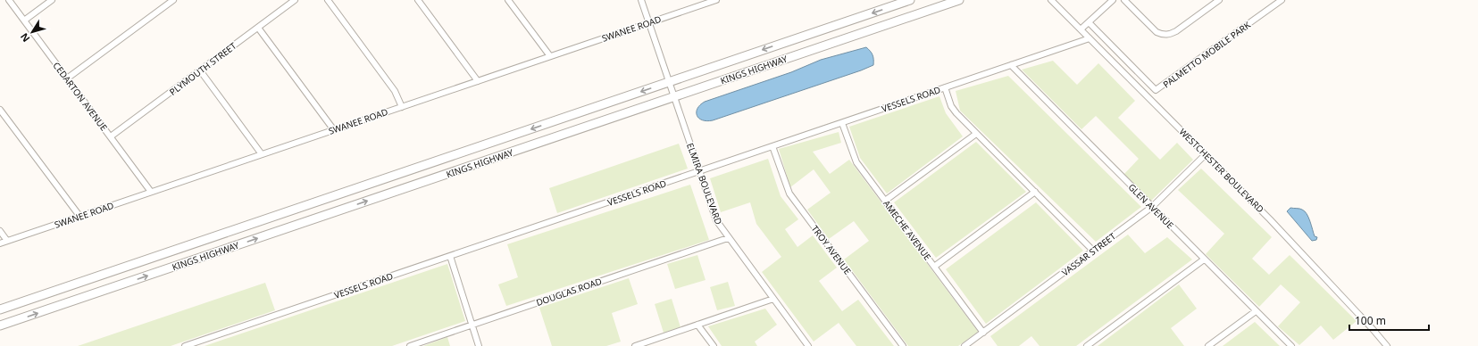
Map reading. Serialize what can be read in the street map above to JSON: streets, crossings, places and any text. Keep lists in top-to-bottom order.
{
  "streets": {
    "main road": ["KINGS HIGHWAY"],
    "street": [
      "SWANEE ROAD",
      "PALMETTO MOBILE PARK",
      "PLYMOUTH STREET",
      "CEDARTON AVENUE",
      "VESSELS ROAD",
      "WESTCHESTER BOULEVARD",
      "ELMIRA BOULEVARD",
      "GLEN AVENUE",
      "AMECHE AVENUE",
      "TROY AVENUE",
      "VASSAR STREET",
      "DOUGLAS ROAD"
    ]
  },
  "crossings": [
    ["SWANEE ROAD", "CEDARTON AVENUE"],
    ["SWANEE ROAD", "ELMIRA BOULEVARD"],
    ["PLYMOUTH STREET", "CEDARTON AVENUE"],
    ["KINGS HIGHWAY", "ELMIRA BOULEVARD"],
    ["VESSELS ROAD", "WESTCHESTER BOULEVARD"],
    ["VESSELS ROAD", "ELMIRA BOULEVARD"],
    ["VESSELS ROAD", "GLEN AVENUE"],
    ["VESSELS ROAD", "AMECHE AVENUE"],
    ["VESSELS ROAD", "TROY AVENUE"],
    ["WESTCHESTER BOULEVARD", "VASSAR STREET"],
    ["ELMIRA BOULEVARD", "DOUGLAS ROAD"],
    ["GLEN AVENUE", "VASSAR STREET"],
    ["AMECHE AVENUE", "VASSAR STREET"]
  ],
  "scale_bar": "100 m",
  "north": "bottom left"
}
